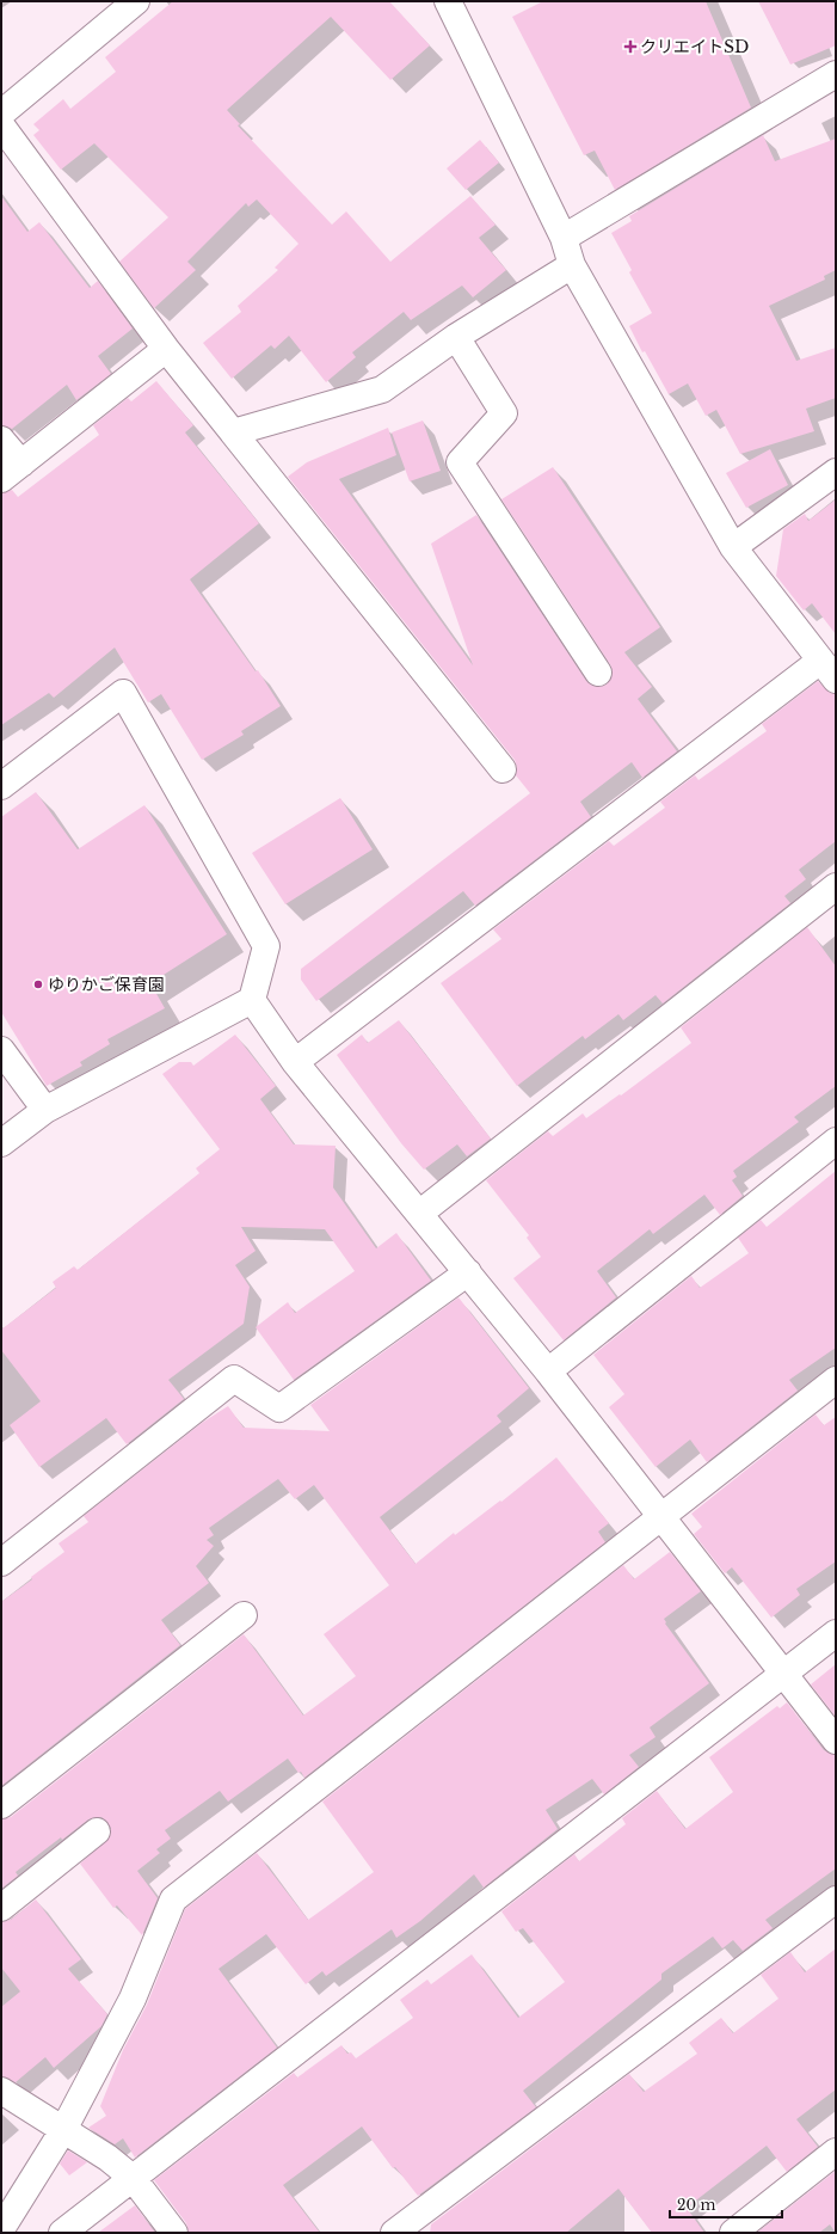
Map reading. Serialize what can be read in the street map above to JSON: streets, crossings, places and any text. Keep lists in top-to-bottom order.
{
  "places": {
    "health": ["クリエイトSD"],
    "other": ["ゆりかご保育園"]
  },
  "scale_bar": "20 m"
}
